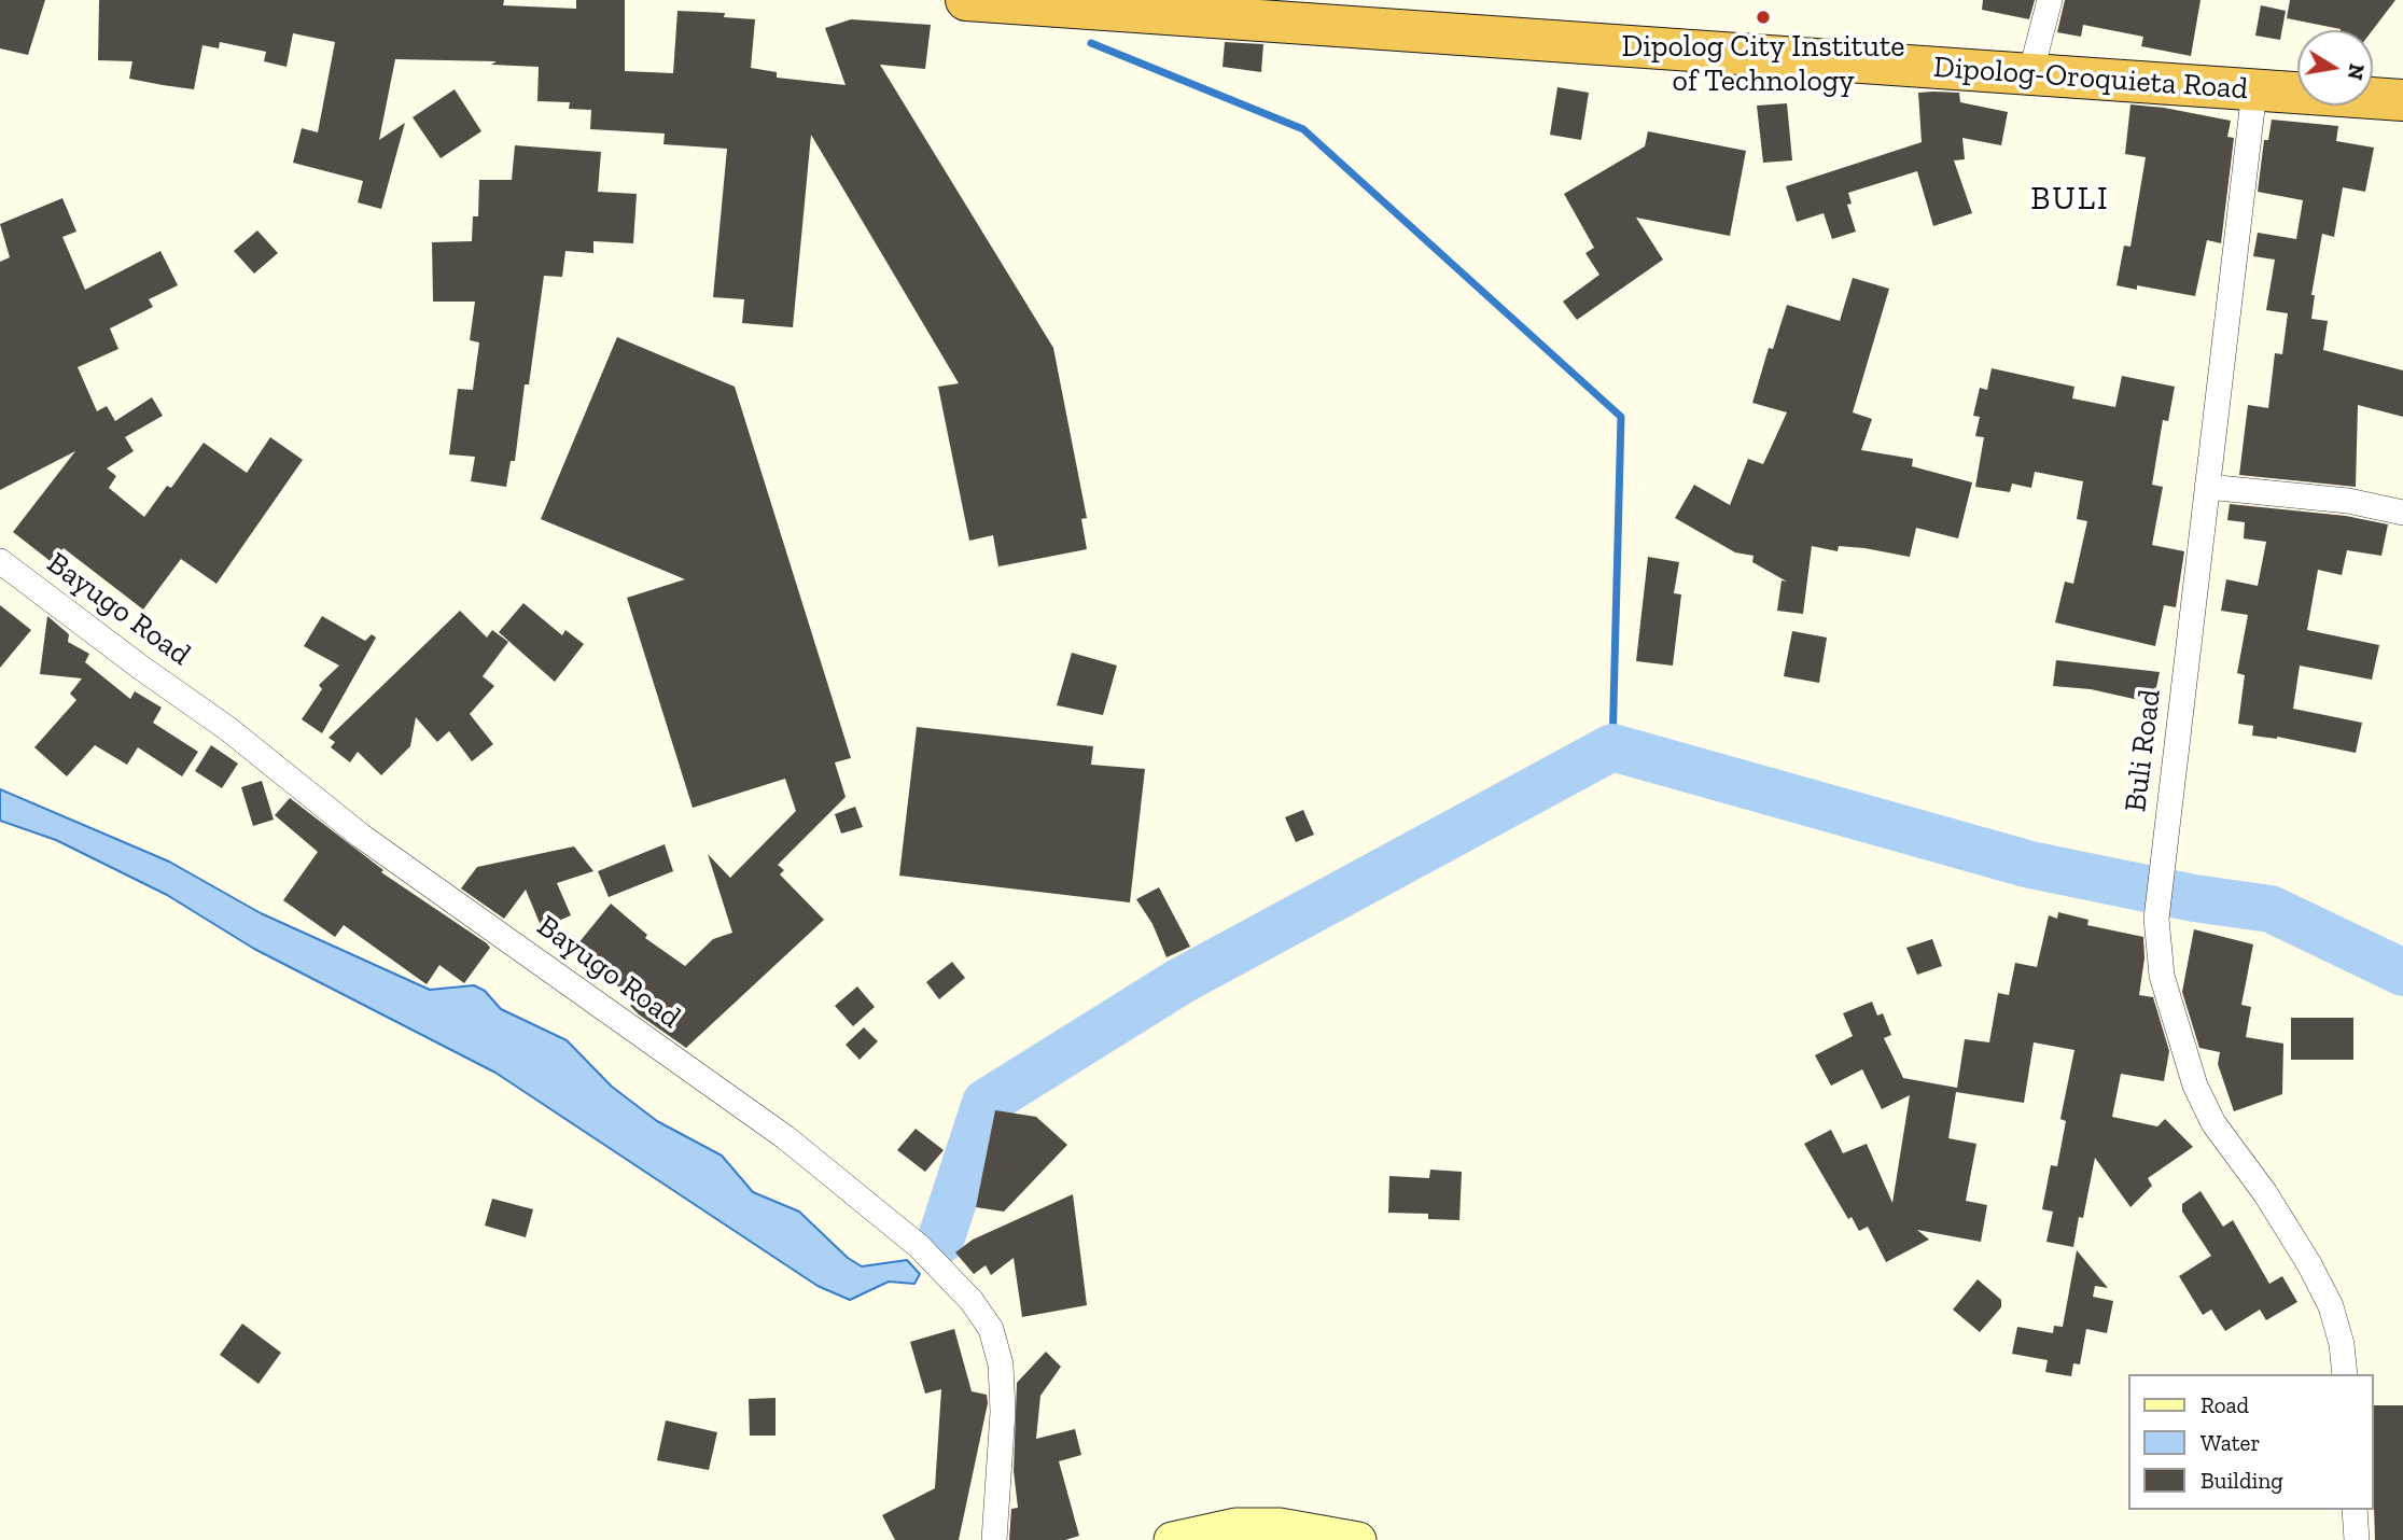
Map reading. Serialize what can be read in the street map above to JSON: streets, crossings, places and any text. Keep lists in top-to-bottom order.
{
  "streets": {
    "highway": ["Dipolog-Oroquieta Road"],
    "street": ["Bayugo Road", "Buli Road"]
  },
  "crossings": [
    ["Dipolog-Oroquieta Road", "Buli Road"]
  ],
  "districts": ["BULI"],
  "places": ["Dipolog City Institute of Technology"],
  "legend": ["Road", "Water", "Building"],
  "north": "right"
}
